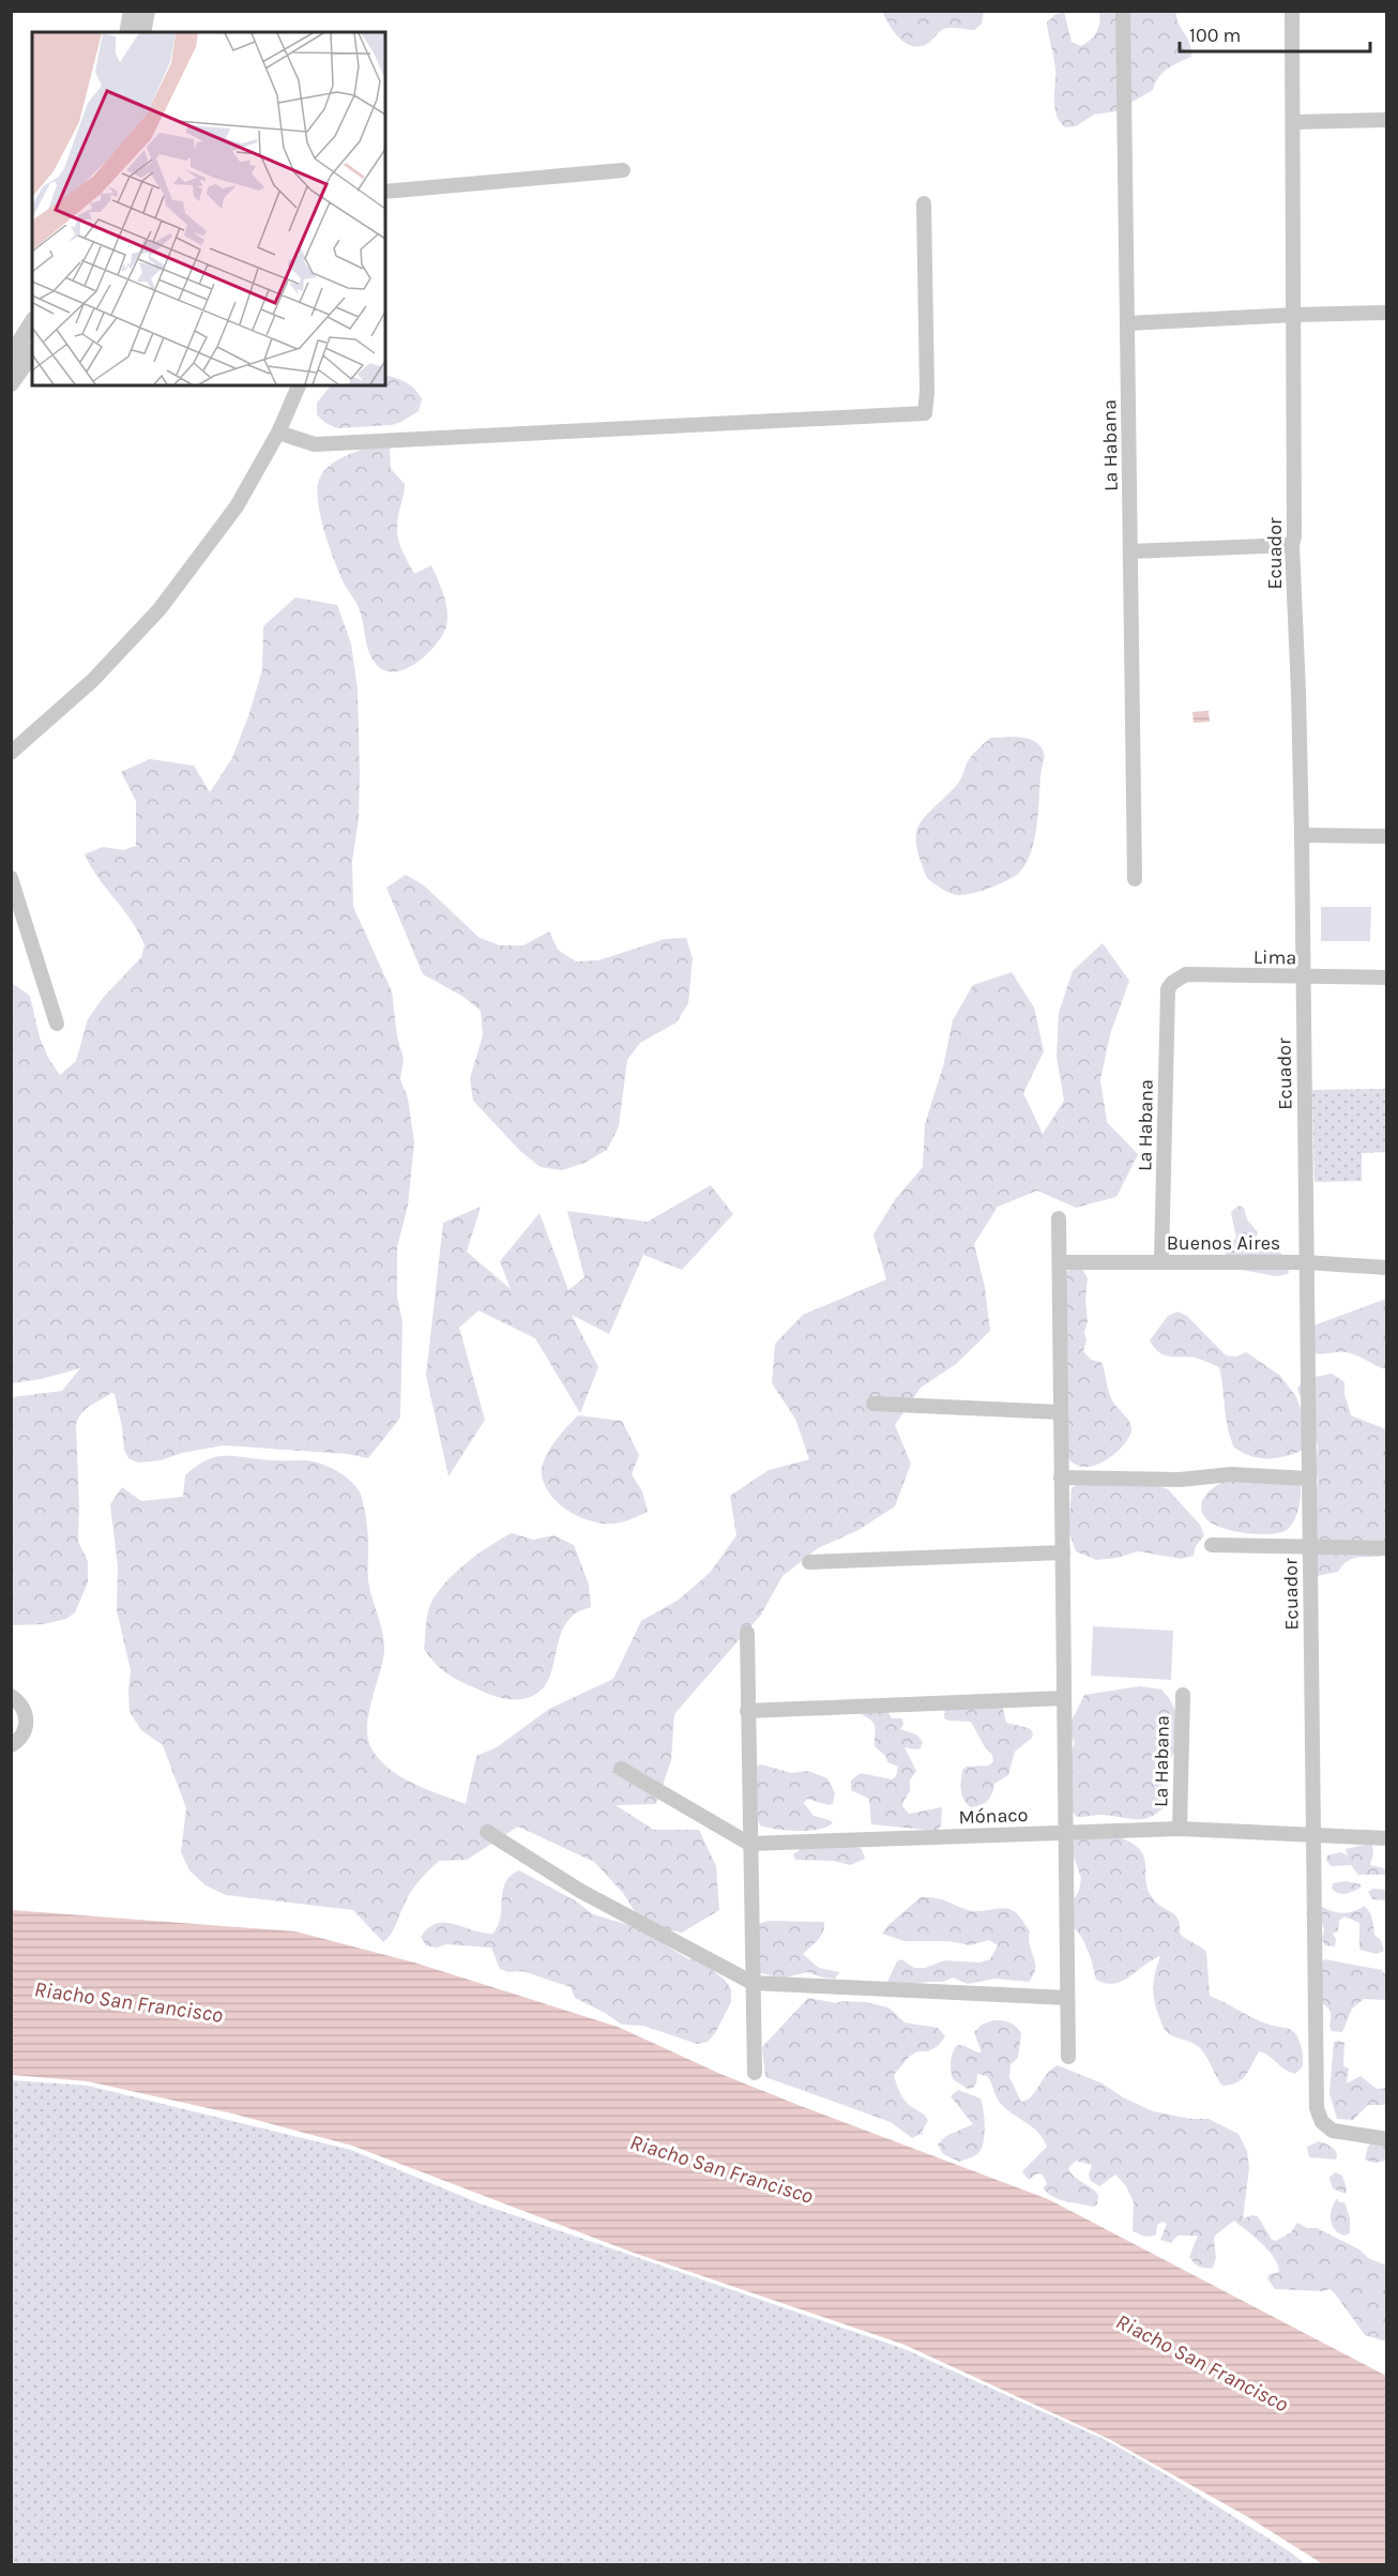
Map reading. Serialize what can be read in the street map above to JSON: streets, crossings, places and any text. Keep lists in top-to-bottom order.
{
  "streets": {
    "street": [
      "La Habana",
      "Ecuador",
      "Lima",
      "Buenos Aires",
      "Mónaco"
    ]
  },
  "crossings": [
    ["La Habana", "Lima"],
    ["La Habana", "Buenos Aires"],
    ["La Habana", "Mónaco"],
    ["Ecuador", "Lima"],
    ["Ecuador", "Buenos Aires"],
    ["Ecuador", "Mónaco"]
  ],
  "water": ["Riacho San Francisco"],
  "scale_bar": "100 m"
}
